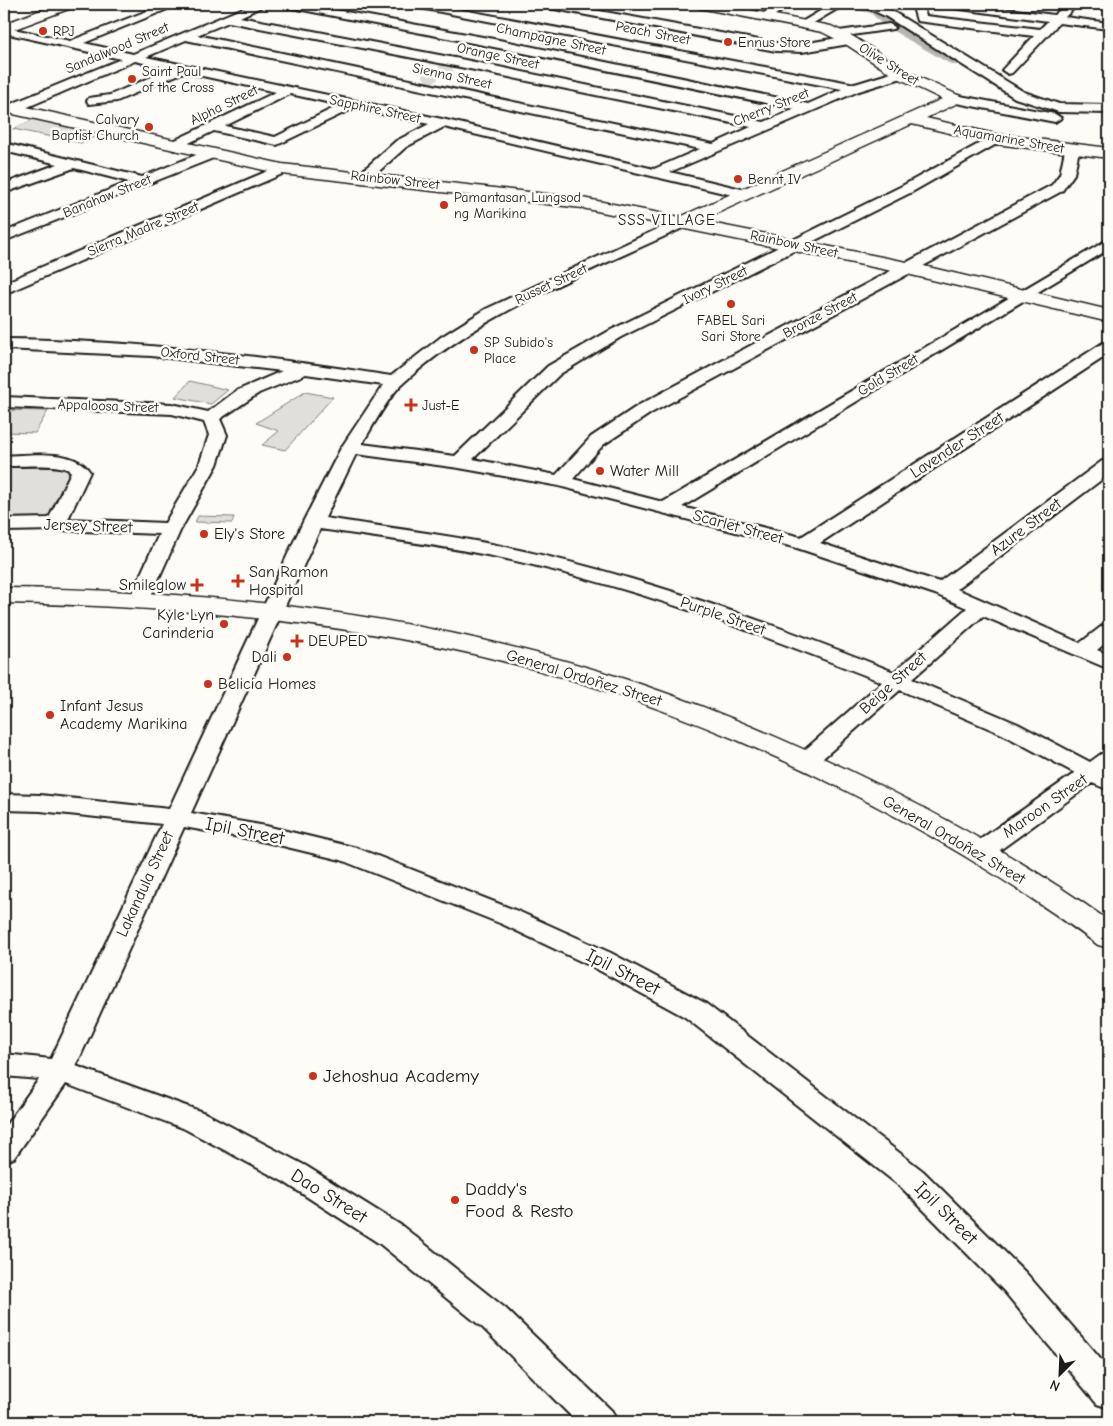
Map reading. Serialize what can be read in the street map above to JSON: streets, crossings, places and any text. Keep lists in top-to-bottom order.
{
  "streets": {
    "street": [
      "Peach Street",
      "Champagne Street",
      "Sandalwood Street",
      "Orange Street",
      "Olive Street",
      "Sienna Street",
      "Alpha Street",
      "Cherry Street",
      "Sapphire Street",
      "Aquamarine Street",
      "Rainbow Street",
      "Banahaw Street",
      "Sierra Madre Street",
      "Russet Street",
      "Ivory Street",
      "Bronze Street",
      "Oxford Street",
      "Gold Street",
      "Appaloosa Street",
      "Lavender Street",
      "Jersey Street",
      "Scarlet Street",
      "Azure Street",
      "Purple Street",
      "General Ordoñez Street",
      "Beige Street",
      "Maroon Street",
      "Ipil Street",
      "Lakandula Street",
      "Dao Street"
    ]
  },
  "crossings": [
    ["Peach Street", "Cherry Street"],
    ["Champagne Street", "Cherry Street"],
    ["Sandalwood Street", "Orange Street"],
    ["Sandalwood Street", "Sienna Street"],
    ["Sandalwood Street", "Sapphire Street"],
    ["Sandalwood Street", "Rainbow Street"],
    ["Orange Street", "Cherry Street"],
    ["Olive Street", "Cherry Street"],
    ["Olive Street", "Russet Street"],
    ["Sienna Street", "Cherry Street"],
    ["Alpha Street", "Sapphire Street"],
    ["Alpha Street", "Rainbow Street"],
    ["Cherry Street", "Sapphire Street"],
    ["Sapphire Street", "Russet Street"],
    ["Aquamarine Street", "Russet Street"],
    ["Aquamarine Street", "Ivory Street"],
    ["Aquamarine Street", "Bronze Street"],
    ["Rainbow Street", "Banahaw Street"],
    ["Rainbow Street", "Sierra Madre Street"],
    ["Rainbow Street", "Russet Street"],
    ["Rainbow Street", "Ivory Street"],
    ["Rainbow Street", "Bronze Street"],
    ["Rainbow Street", "Gold Street"],
    ["Russet Street", "Oxford Street"],
    ["Russet Street", "Scarlet Street"],
    ["Russet Street", "Purple Street"],
    ["Russet Street", "General Ordoñez Street"],
    ["Russet Street", "Lakandula Street"],
    ["Ivory Street", "Scarlet Street"],
    ["Bronze Street", "Scarlet Street"],
    ["Gold Street", "Scarlet Street"],
    ["Lavender Street", "Scarlet Street"],
    ["Scarlet Street", "Azure Street"],
    ["Scarlet Street", "Beige Street"],
    ["Purple Street", "Beige Street"],
    ["Purple Street", "Maroon Street"],
    ["General Ordoñez Street", "Beige Street"],
    ["General Ordoñez Street", "Maroon Street"],
    ["General Ordoñez Street", "Lakandula Street"],
    ["Ipil Street", "Lakandula Street"],
    ["Lakandula Street", "Dao Street"]
  ],
  "districts": ["SSS VILLAGE"],
  "places": {
    "other": [
      "RPJ",
      "Ennus Store",
      "Saint Paul of the Cross",
      "Calvary Baptist Church",
      "Bennt IV",
      "Pamantasan Lungsod ng Marikina",
      "FABEL Sari Sari Store",
      "SP Subido's Place",
      "Water Mill",
      "Ely's Store",
      "Kyle Lyn Carinderia",
      "Dali",
      "Belicia Homes",
      "Infant Jesus Academy Marikina",
      "Jehoshua Academy",
      "Daddy's Food & Resto"
    ],
    "health": [
      "Just-E",
      "San Ramon Hospital",
      "Smileglow",
      "DEUPED"
    ]
  },
  "north": "bottom left"
}
